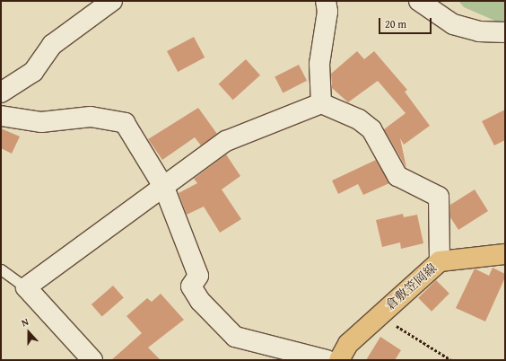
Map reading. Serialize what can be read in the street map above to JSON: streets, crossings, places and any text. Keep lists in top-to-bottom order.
{
  "streets": {
    "main road": ["倉敷笠岡線"]
  },
  "scale_bar": "20 m",
  "north": "top"
}
